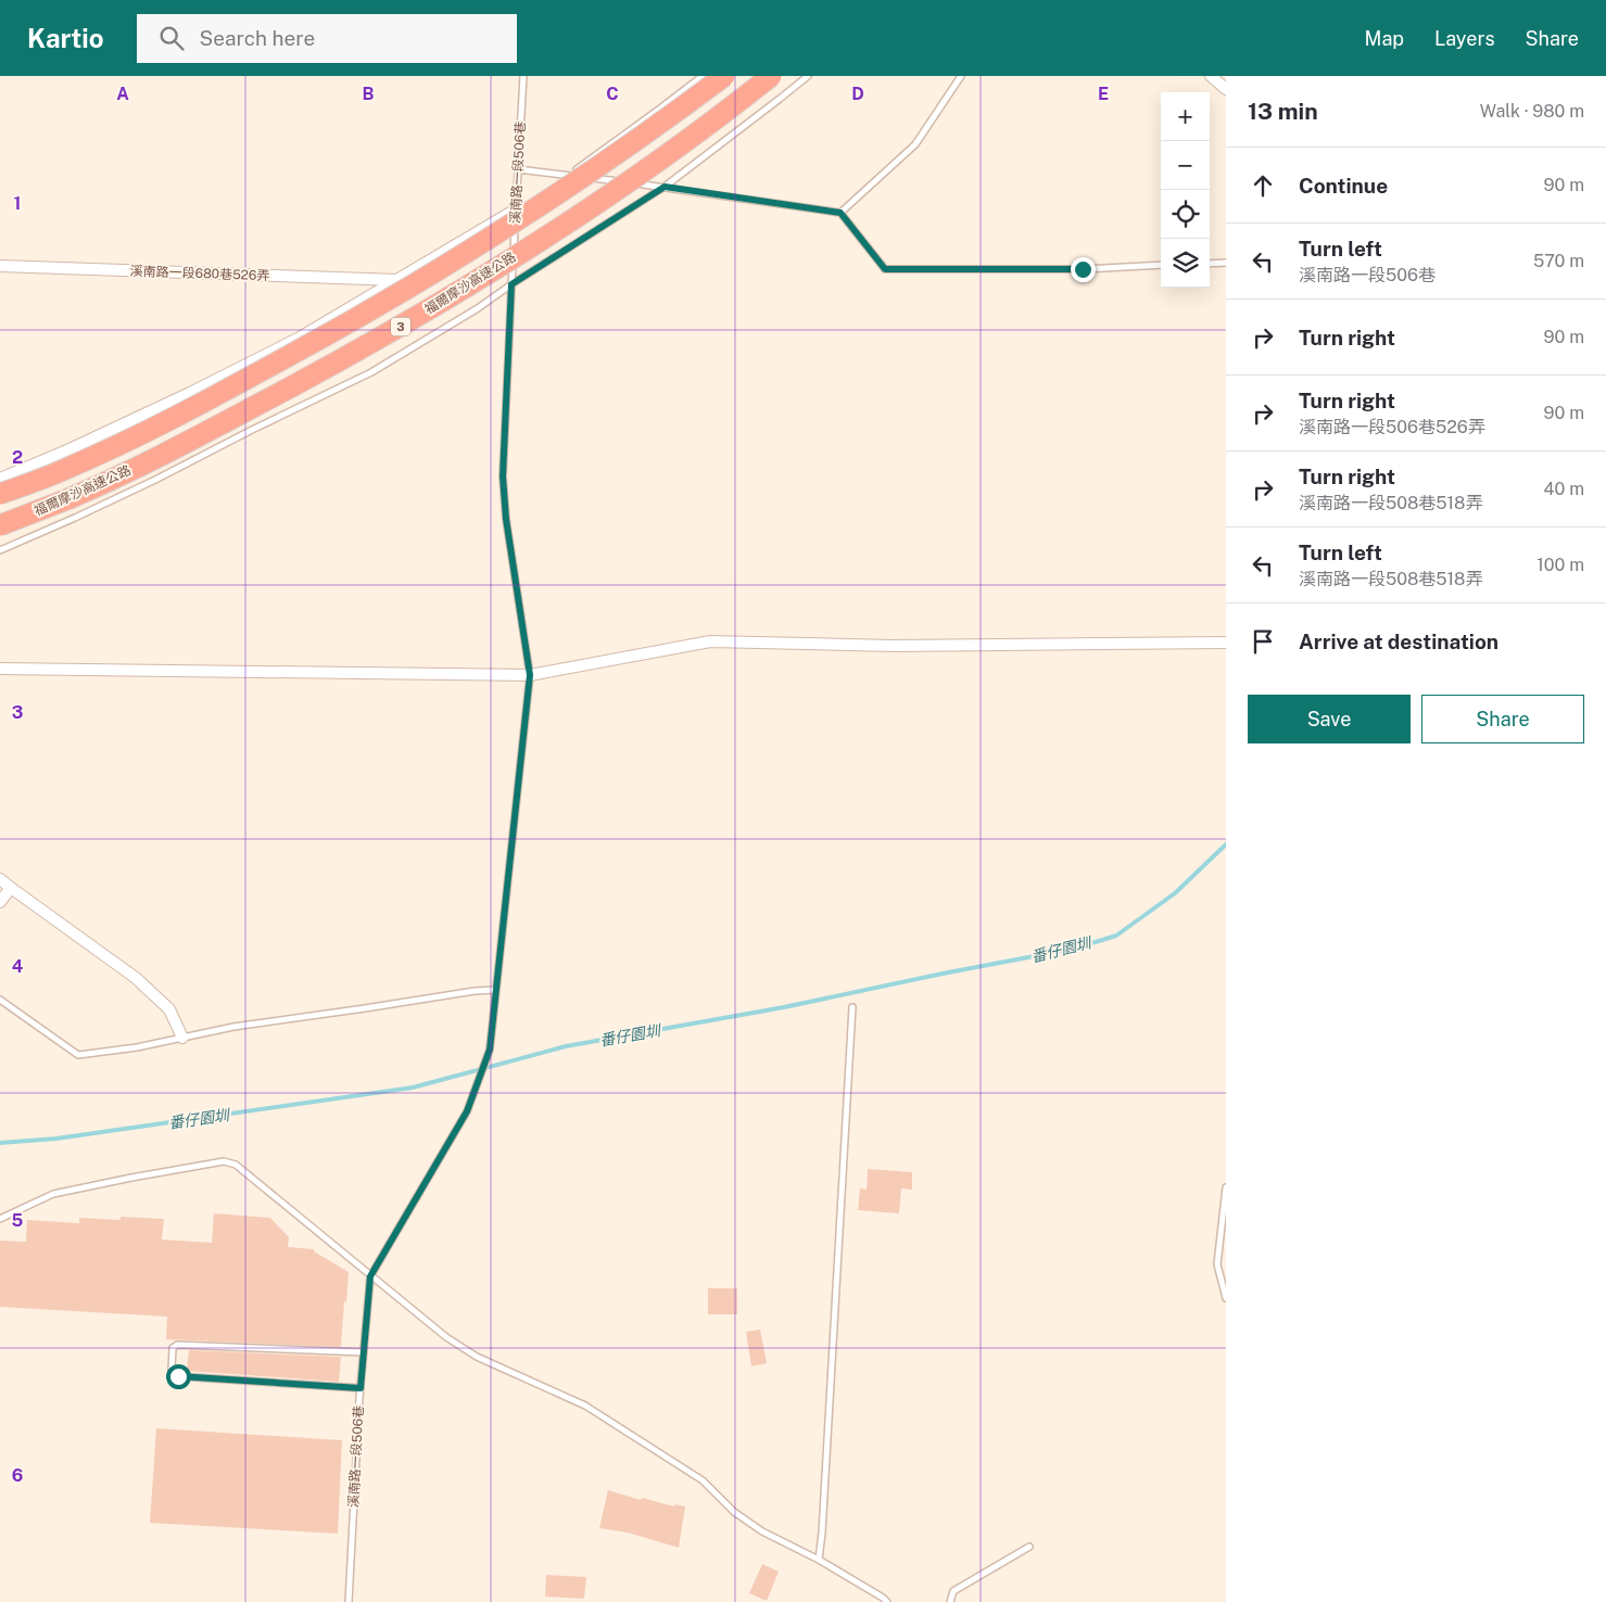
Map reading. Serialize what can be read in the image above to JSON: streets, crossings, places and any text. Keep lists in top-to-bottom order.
{
  "streets": {
    "highway": ["福爾摩沙高速公路", "3"],
    "street": ["溪南路一段680巷526弄"],
    "lane": ["溪南路一段506巷"]
  },
  "water": ["番仔園圳"],
  "page": {
    "header": "Kartio",
    "search": "Search here",
    "nav": ["Map", "Layers", "Share"],
    "heading": ["13 min", "Walk · 980 m"],
    "map_buttons": ["+", "−"],
    "list": [
      ["Continue", "90 m"],
      ["Turn left", "溪南路一段506巷", "570 m"],
      ["Turn right", "90 m"],
      ["Turn right", "溪南路一段506巷526弄", "90 m"],
      ["Turn right", "溪南路一段508巷518弄", "40 m"],
      ["Turn left", "溪南路一段508巷518弄", "100 m"],
      "Arrive at destination"
    ],
    "buttons": ["Save", "Share"]
  },
  "grid": {
    "columns": [
      "A",
      "B",
      "C",
      "D",
      "E"
    ],
    "rows": [
      "1",
      "2",
      "3",
      "4",
      "5",
      "6"
    ]
  }
}
